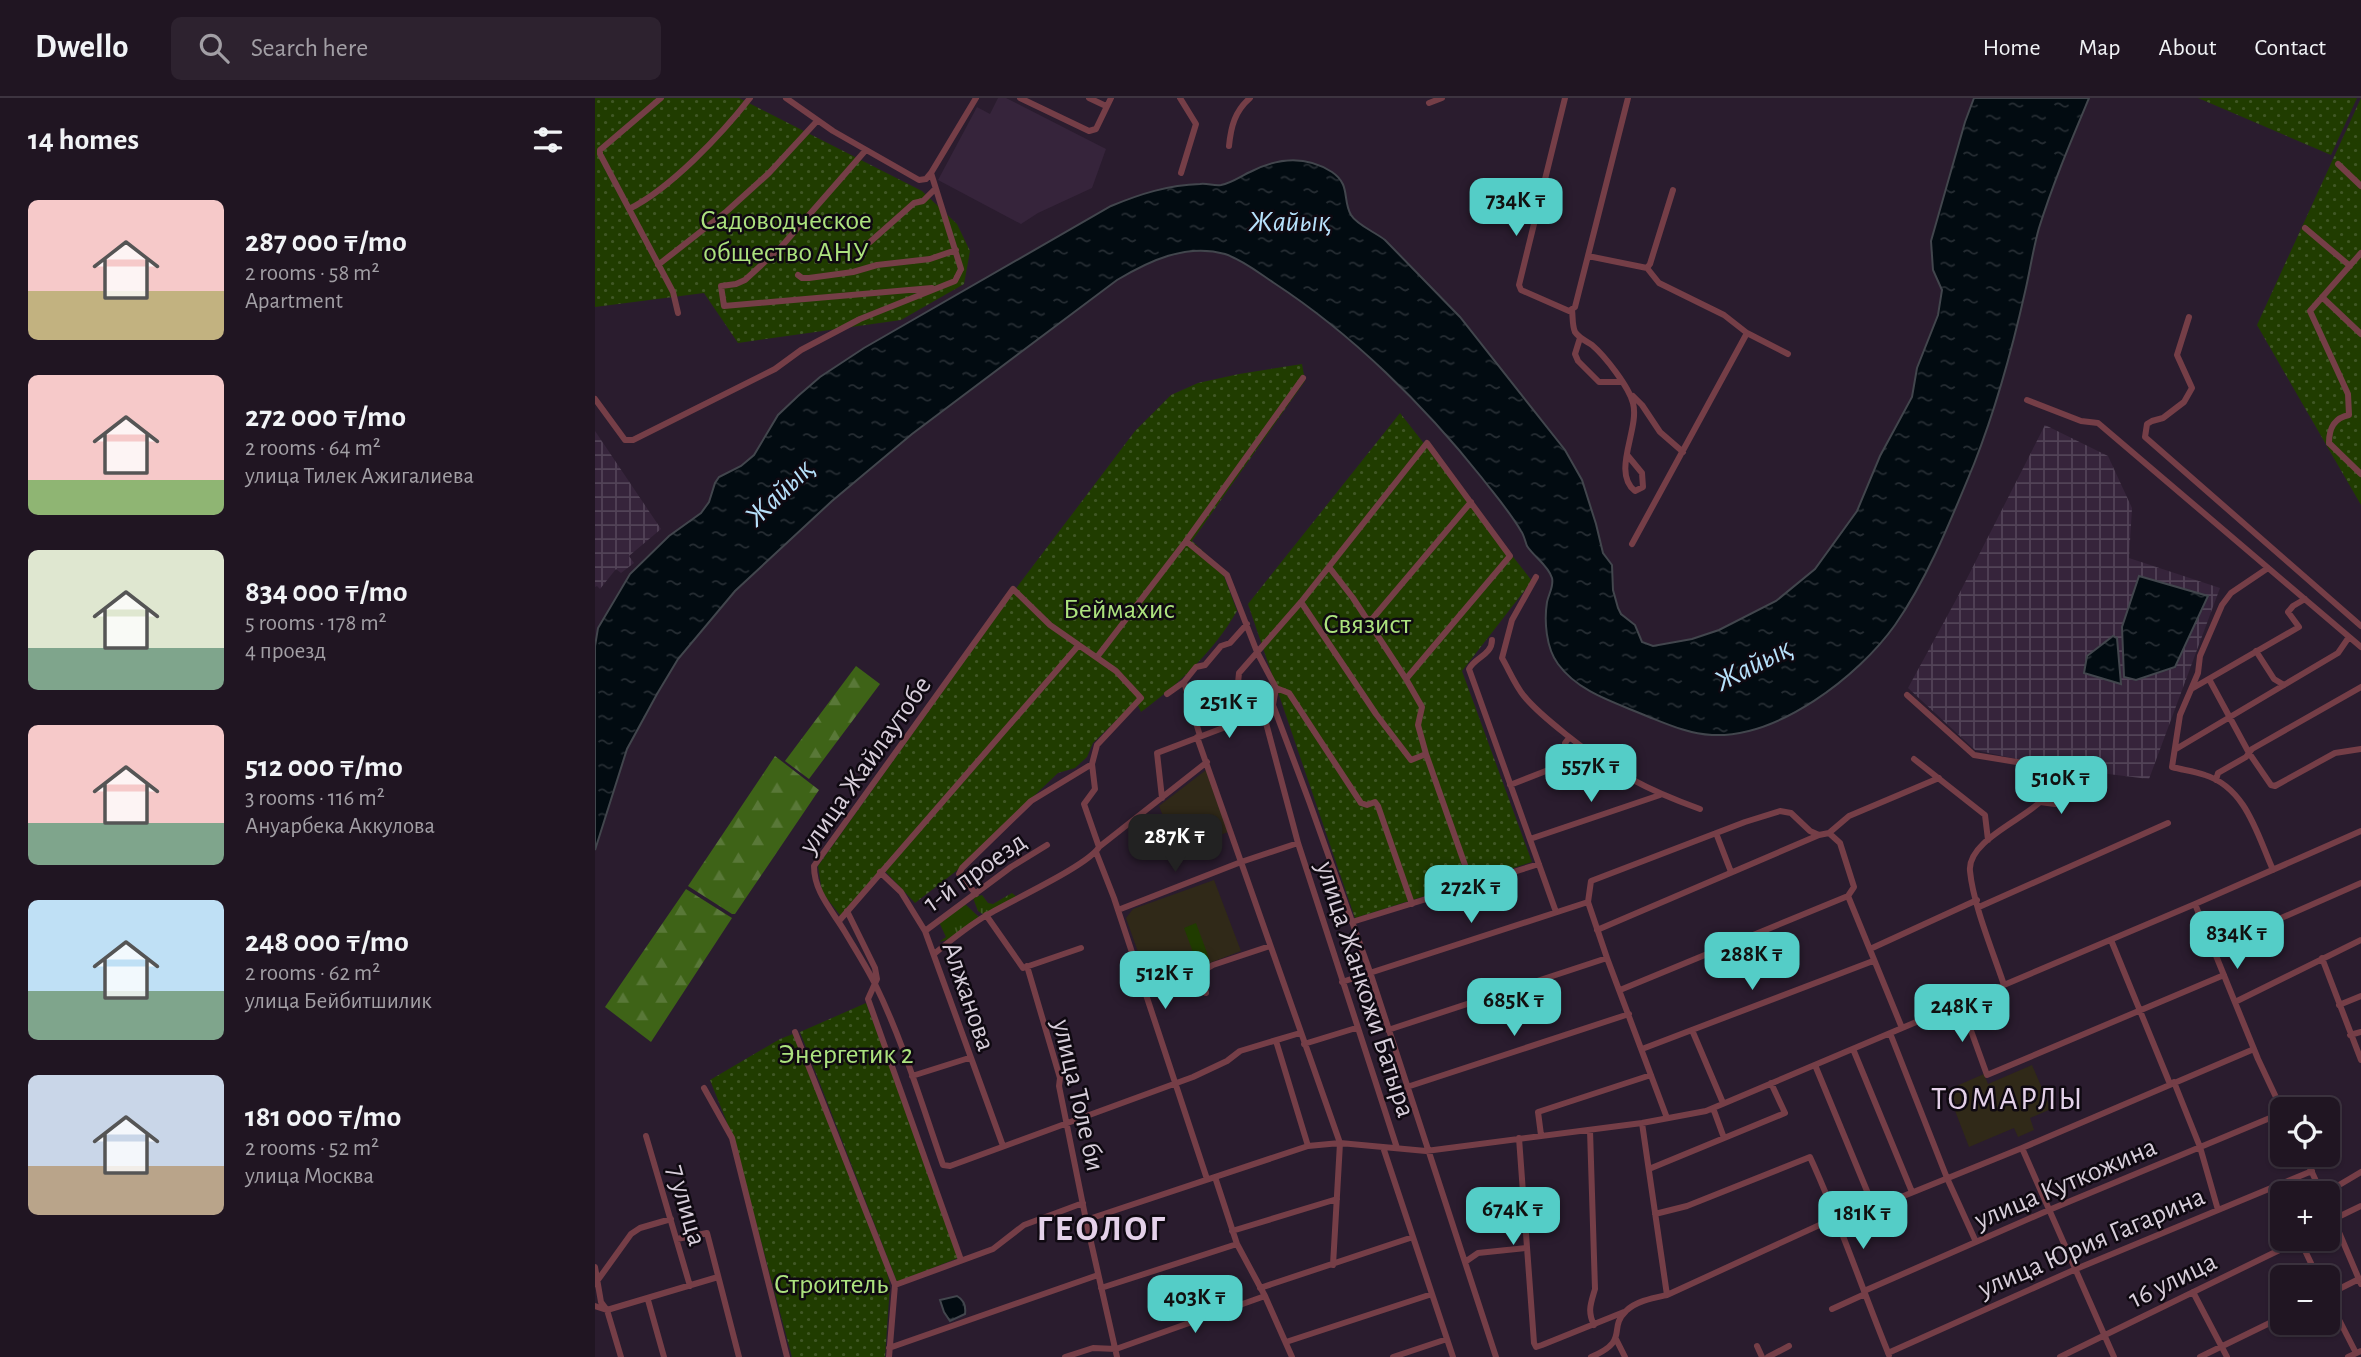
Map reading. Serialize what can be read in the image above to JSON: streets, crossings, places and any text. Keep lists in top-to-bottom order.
{
  "streets": {
    "street": [
      "улица Жайлаутобе",
      "1-й проезд",
      "улица Жанкожи Батыра",
      "Алжанова",
      "улица Толе би",
      "улица Куткожина",
      "7 улица",
      "улица Юрия Гагарина",
      "16 улица"
    ]
  },
  "crossings": [
    ["улица Жайлаутобе", "Алжанова"],
    ["1-й проезд", "Алжанова"]
  ],
  "districts": ["ТОМАРЛЫ", "ГЕОЛОГ"],
  "water": ["Жайық"],
  "parks": [
    "Садоводческое общество АНУ",
    "Беймахис",
    "Связист",
    "Энергетик 2",
    "Строитель"
  ],
  "page": {
    "header": "Dwello",
    "search": "Search here",
    "nav": [
      "Home",
      "Map",
      "About",
      "Contact"
    ],
    "heading": "14 homes",
    "price": [
      "734K ₸",
      "251K ₸",
      "557K ₸",
      "510K ₸",
      "287K ₸",
      "272K ₸",
      "834K ₸",
      "288K ₸",
      "512K ₸",
      "685K ₸",
      "248K ₸",
      "674K ₸",
      "181K ₸",
      "403K ₸"
    ],
    "list": [
      {
        "name": "287 000 ₸/mo",
        "note": "2 rooms · 58 m² · Apartment"
      },
      {
        "name": "272 000 ₸/mo",
        "note": "2 rooms · 64 m² · улица Тилек Ажигалиева"
      },
      {
        "name": "834 000 ₸/mo",
        "note": "5 rooms · 178 m² · 4 проезд"
      },
      {
        "name": "512 000 ₸/mo",
        "note": "3 rooms · 116 m² · Ануарбека Аккулова"
      },
      {
        "name": "248 000 ₸/mo",
        "note": "2 rooms · 62 m² · улица Бейбитшилик"
      },
      {
        "name": "181 000 ₸/mo",
        "note": "2 rooms · 52 m² · улица Москва"
      }
    ],
    "map_buttons": ["+", "−"]
  }
}
